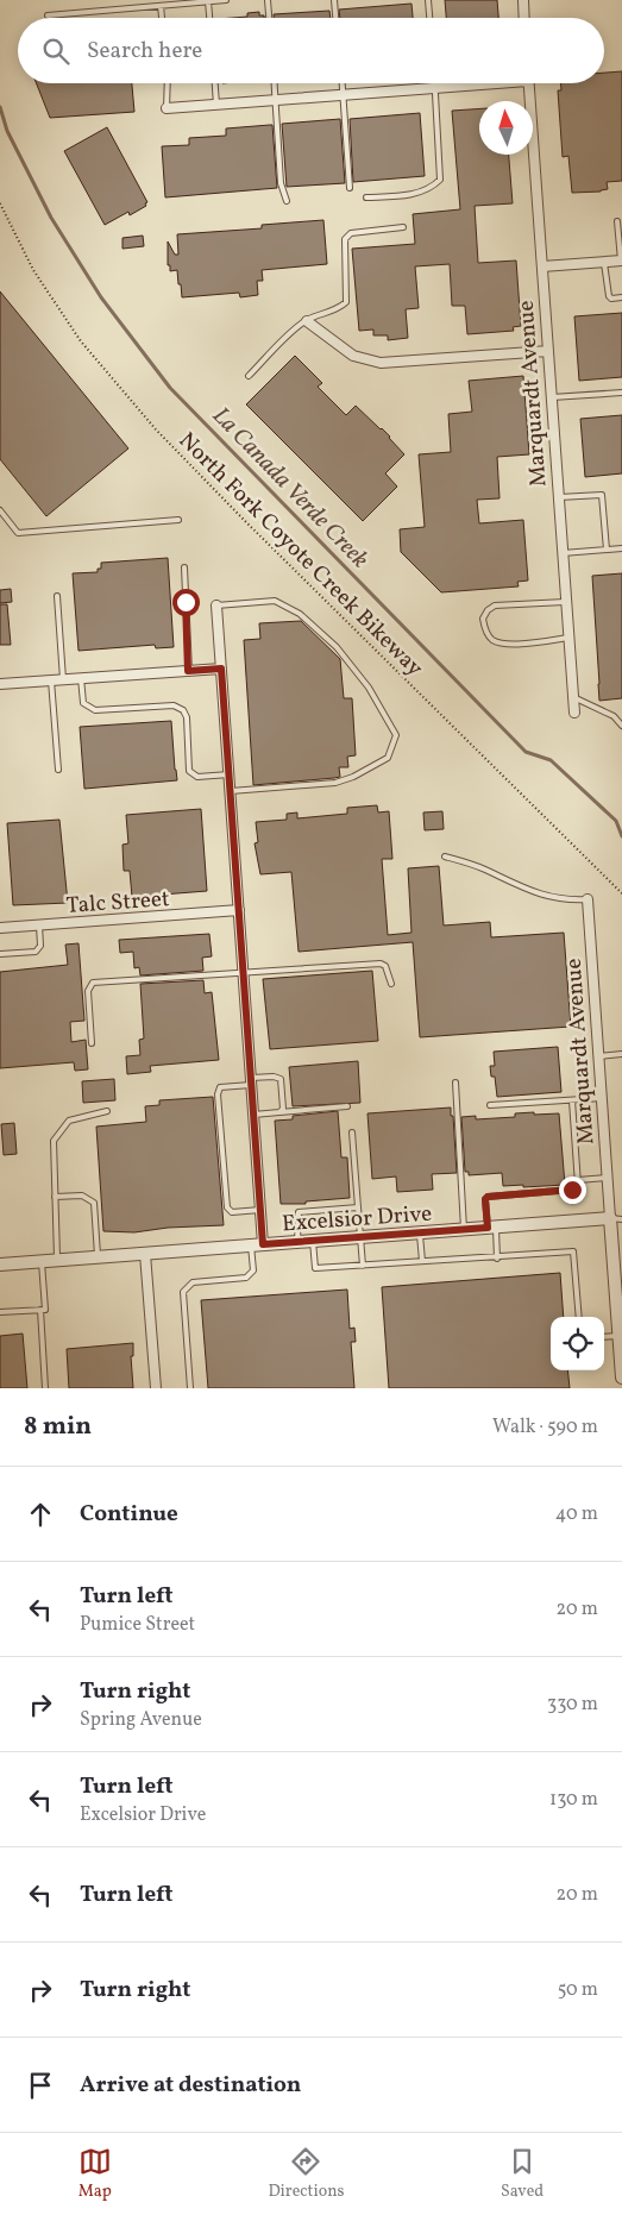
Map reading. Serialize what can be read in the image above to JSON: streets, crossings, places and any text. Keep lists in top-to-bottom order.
{
  "streets": {
    "street": ["Marquardt Avenue", "Talc Street", "Excelsior Drive"],
    "path": ["North Fork Coyote Creek Bikeway"]
  },
  "crossings": [
    ["Marquardt Avenue", "Excelsior Drive"]
  ],
  "water": ["La Canada Verde Creek"],
  "north": "top",
  "page": {
    "search": "Search here",
    "heading": ["8 min", "Walk · 590 m"],
    "list": [
      ["Continue", "40 m"],
      ["Turn left", "Pumice Street", "20 m"],
      ["Turn right", "Spring Avenue", "330 m"],
      ["Turn left", "Excelsior Drive", "130 m"],
      ["Turn left", "20 m"],
      ["Turn right", "50 m"],
      "Arrive at destination"
    ],
    "nav": ["Map", "Directions", "Saved"]
  }
}
